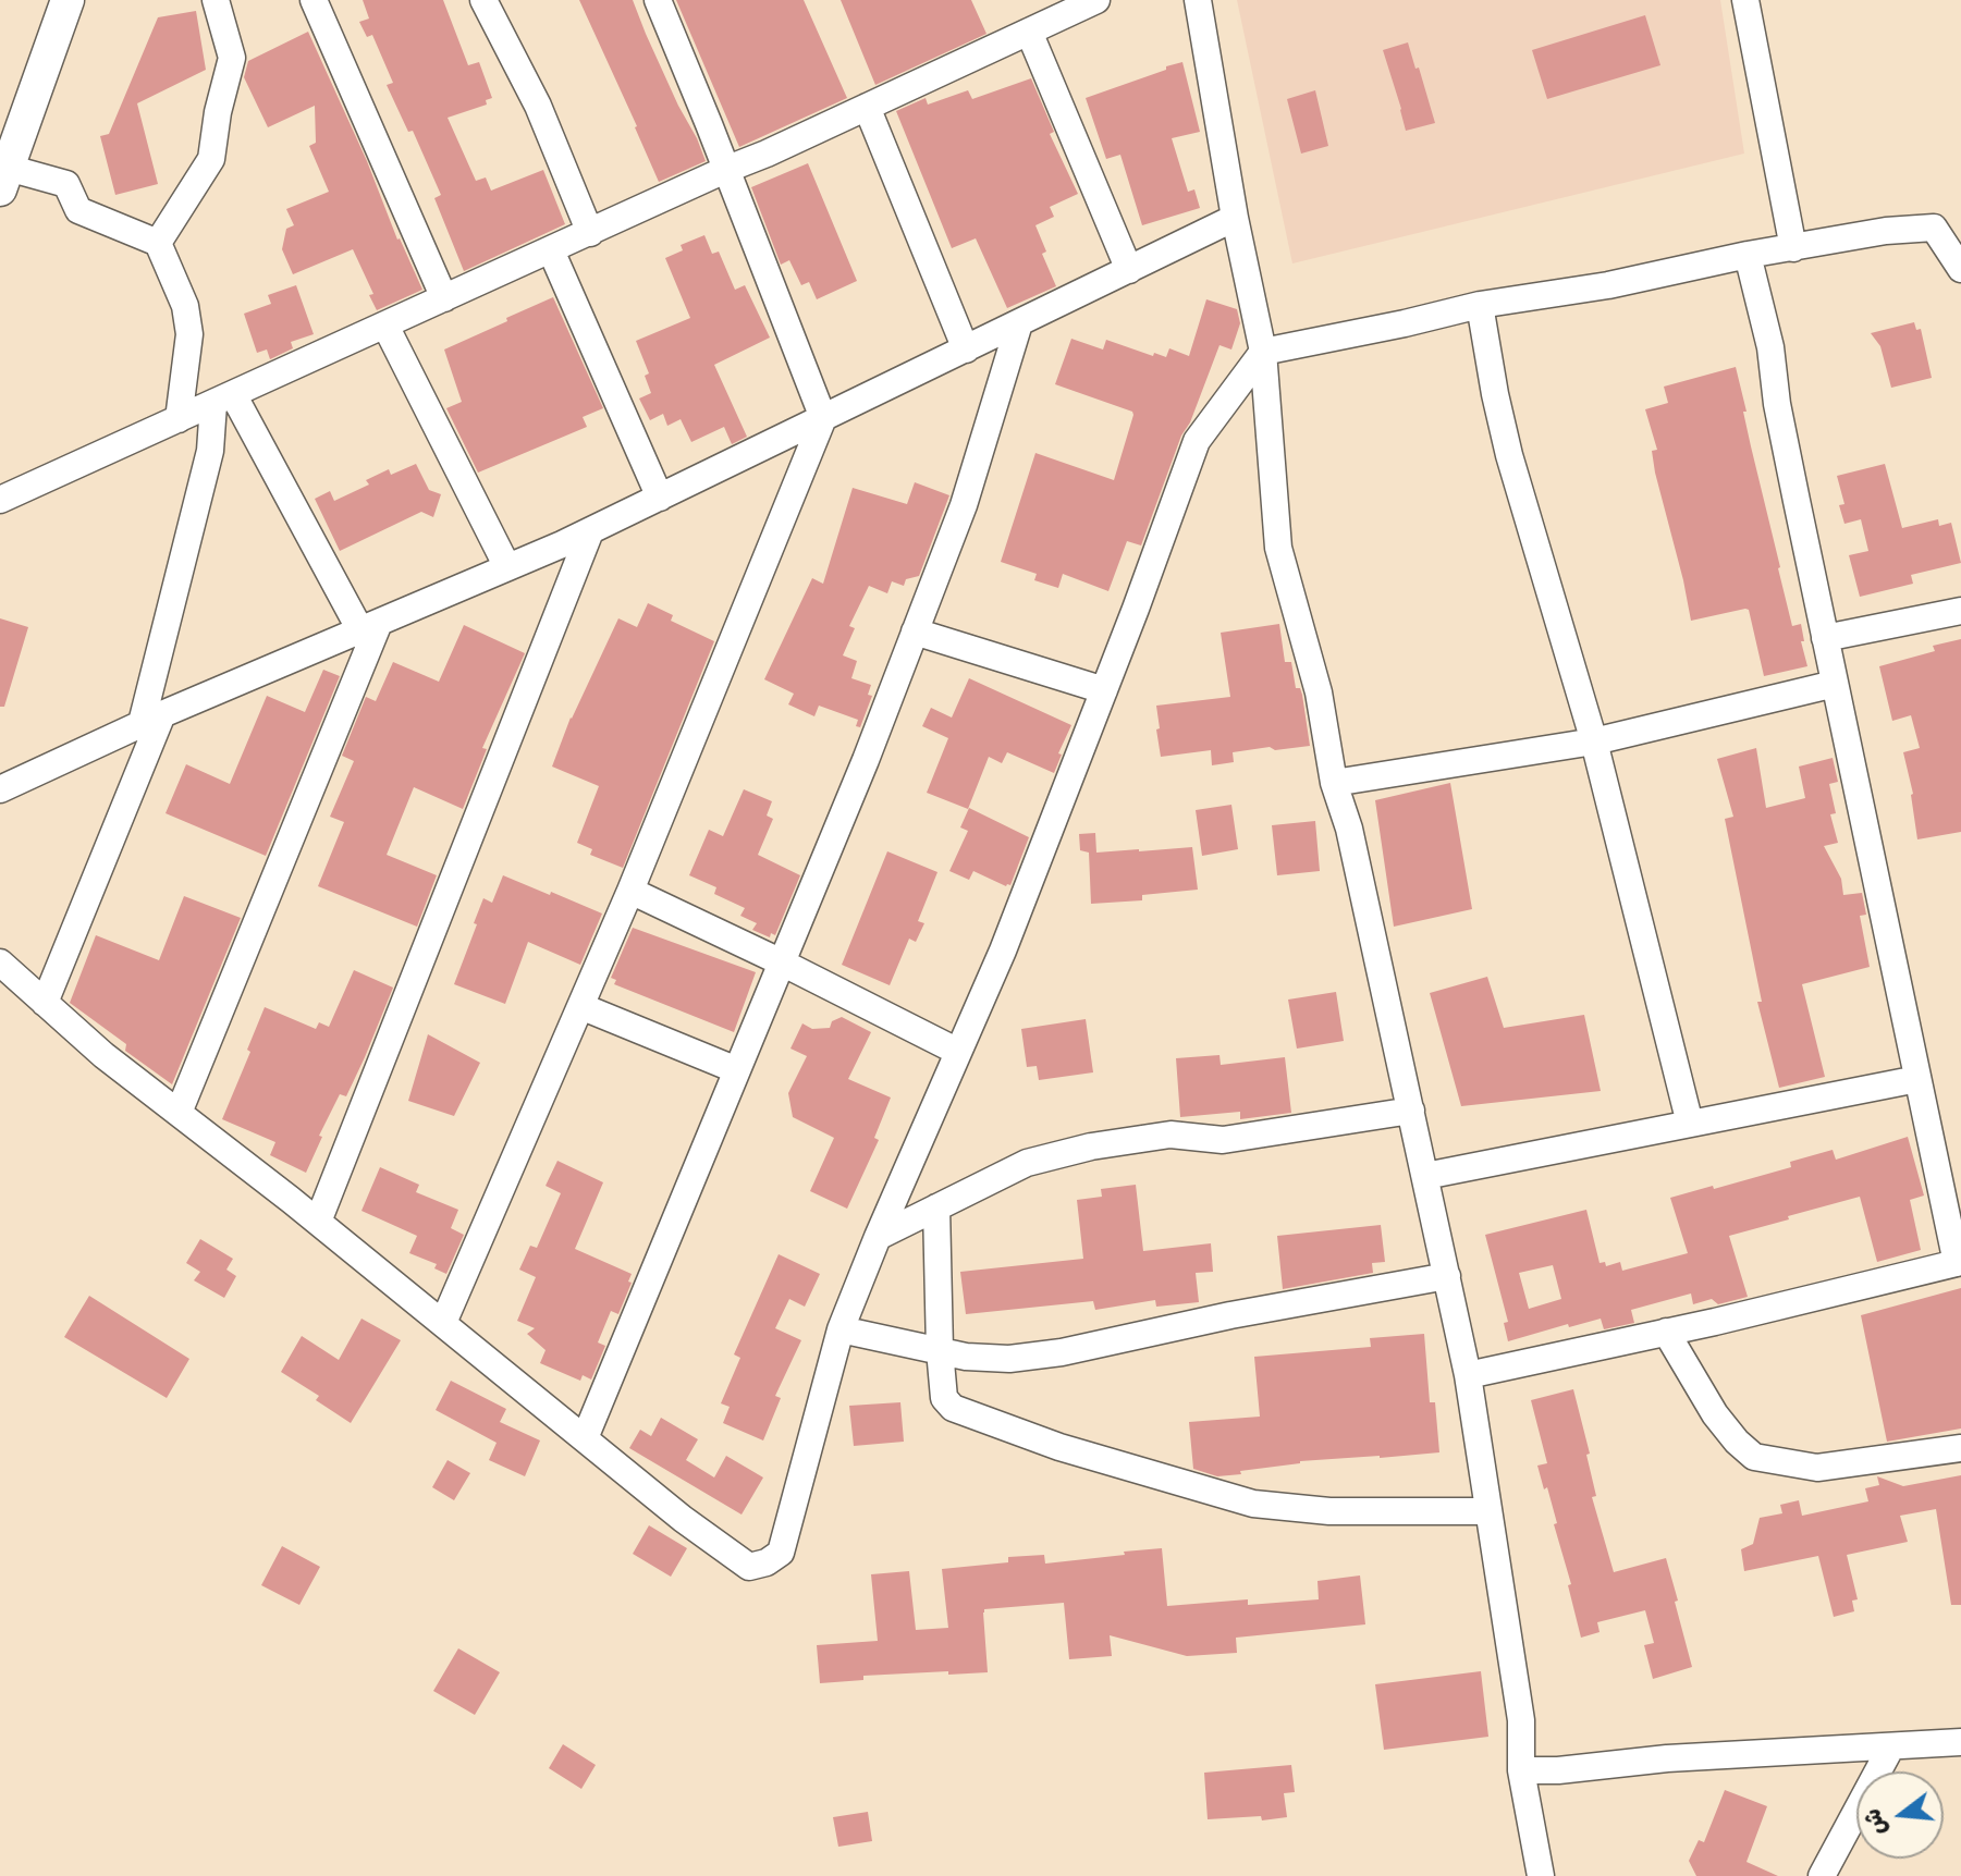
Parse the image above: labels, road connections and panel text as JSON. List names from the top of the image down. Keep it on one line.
{"north":"left"}
